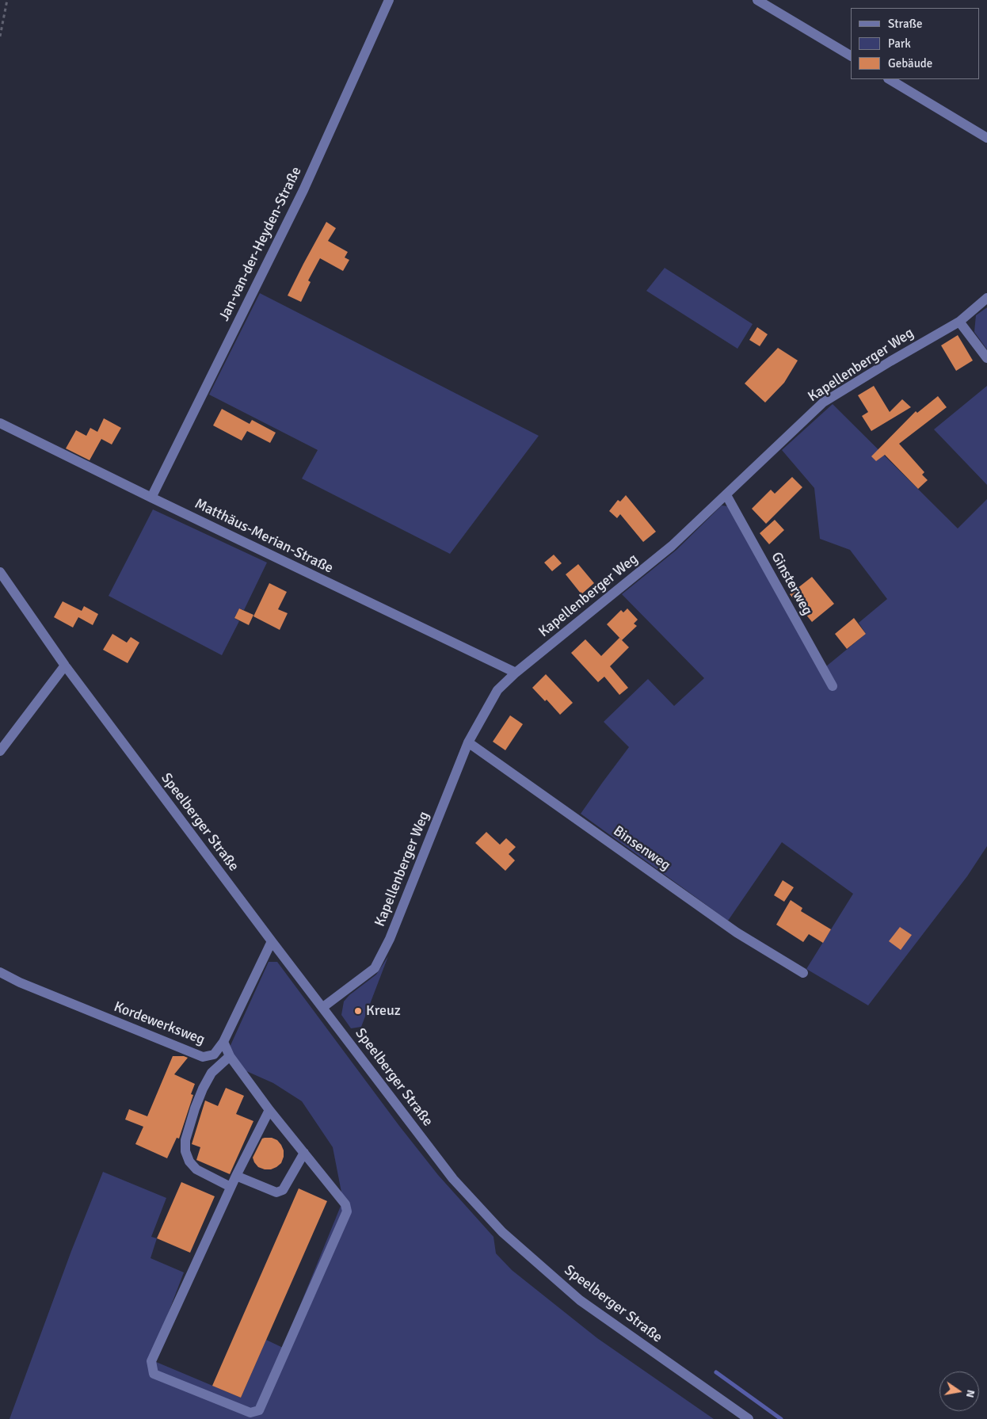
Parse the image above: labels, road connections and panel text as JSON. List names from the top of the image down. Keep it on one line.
{"streets":{"street":["Jan-van-der-Heyden-Straße","Kapellenberger Weg","Matthäus-Merian-Straße","Ginsterweg","Speelberger Straße","Binsenweg","Kordewerksweg"]},"crossings":[["Jan-van-der-Heyden-Straße","Matthäus-Merian-Straße"],["Kapellenberger Weg","Matthäus-Merian-Straße"],["Kapellenberger Weg","Ginsterweg"],["Kapellenberger Weg","Speelberger Straße"],["Kapellenberger Weg","Binsenweg"],["Speelberger Straße","Kordewerksweg"]],"places":["Kreuz"],"legend":["Straße","Park","Gebäude"],"north":"right"}
